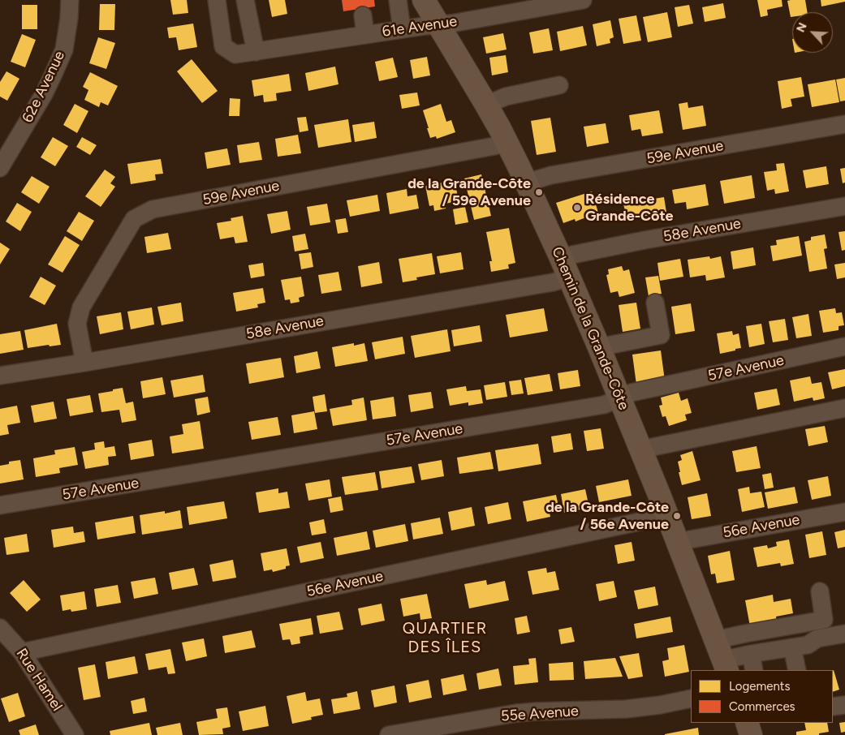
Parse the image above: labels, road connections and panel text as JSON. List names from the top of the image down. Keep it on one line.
{"streets":{"main road":["Chemin de la Grande-Côte"],"street":["61e Avenue","62e Avenue","59e Avenue","58e Avenue","57e Avenue","56e Avenue","Rue Hamel","55e Avenue"]},"crossings":[["61e Avenue","Chemin de la Grande-Côte"],["59e Avenue","58e Avenue"],["59e Avenue","Chemin de la Grande-Côte"],["58e Avenue","Chemin de la Grande-Côte"],["Chemin de la Grande-Côte","57e Avenue"],["Chemin de la Grande-Côte","56e Avenue"],["56e Avenue","Rue Hamel"]],"districts":["QUARTIER DES ÎLES"],"places":["de la Grande-Côte / 59e Avenue","Résidence Grande-Côte","de la Grande-Côte / 56e Avenue"],"legend":["Logements","Commerces"],"north":"top left"}
